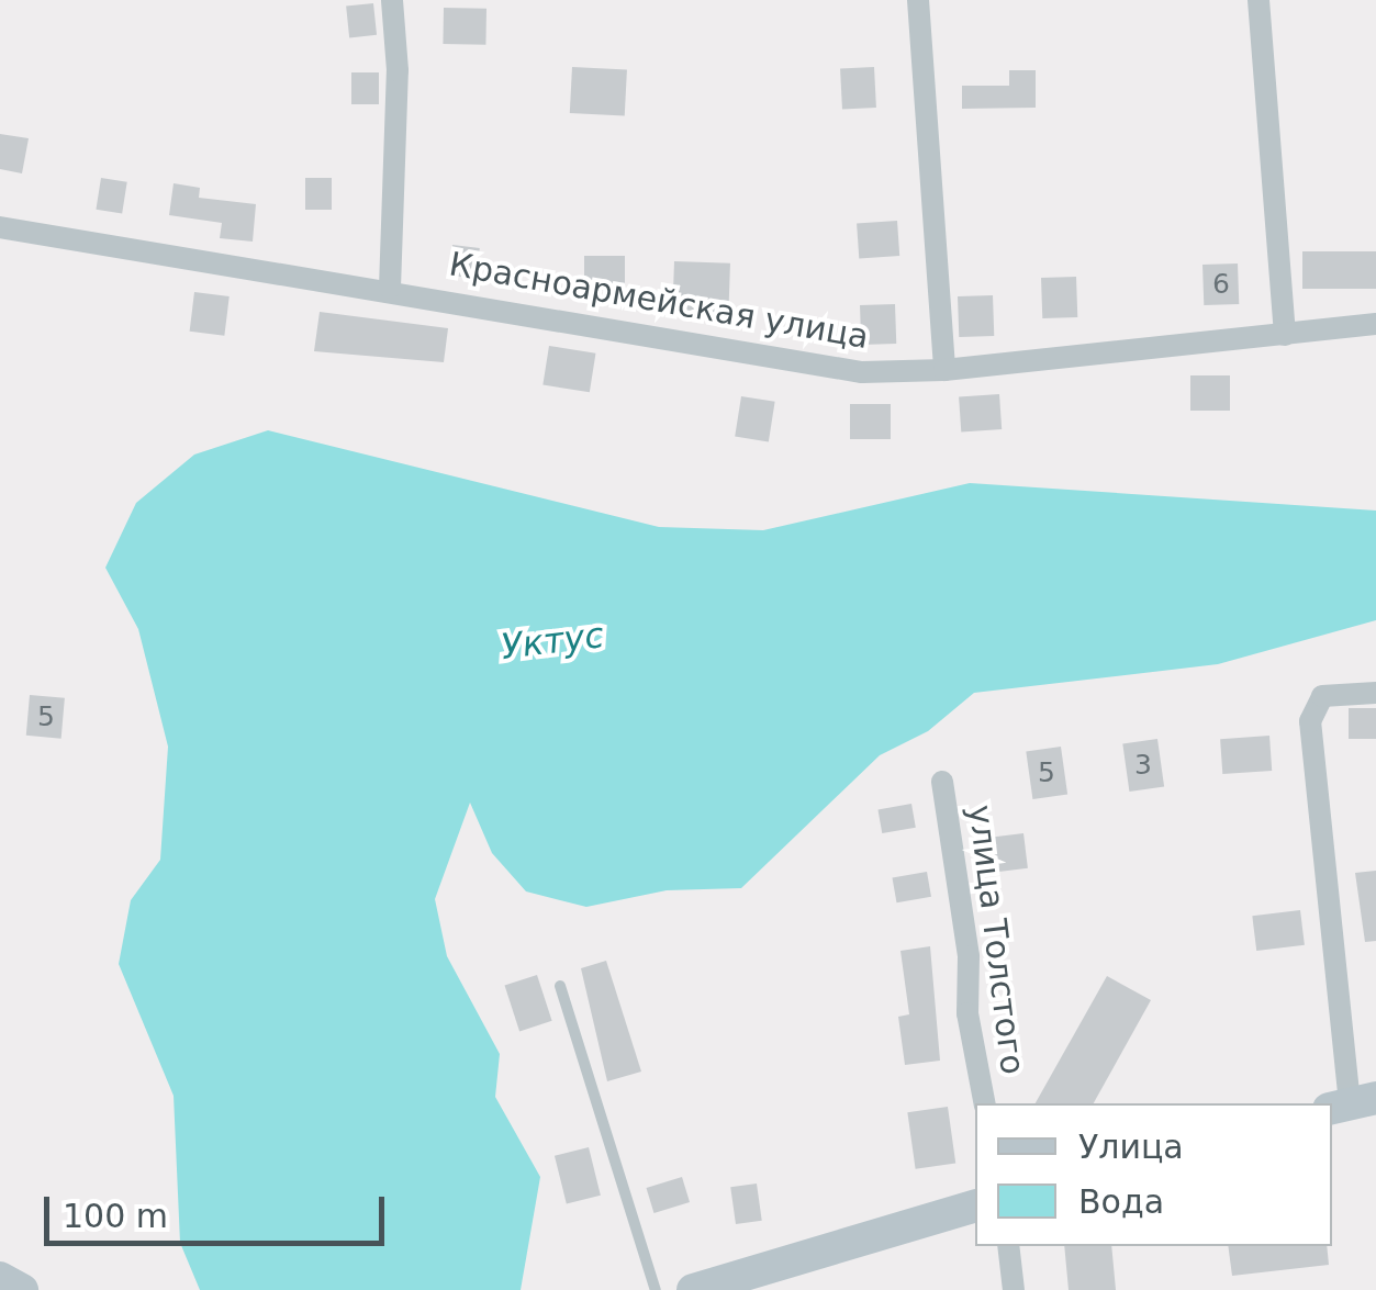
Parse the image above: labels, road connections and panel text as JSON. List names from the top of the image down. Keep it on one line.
{"streets":{"street":["Красноармейская улица","улица Толстого"]},"water":["Уктус"],"house_numbers":["6","5","3","5"],"legend":["Улица","Вода"],"scale_bar":"100 m"}
